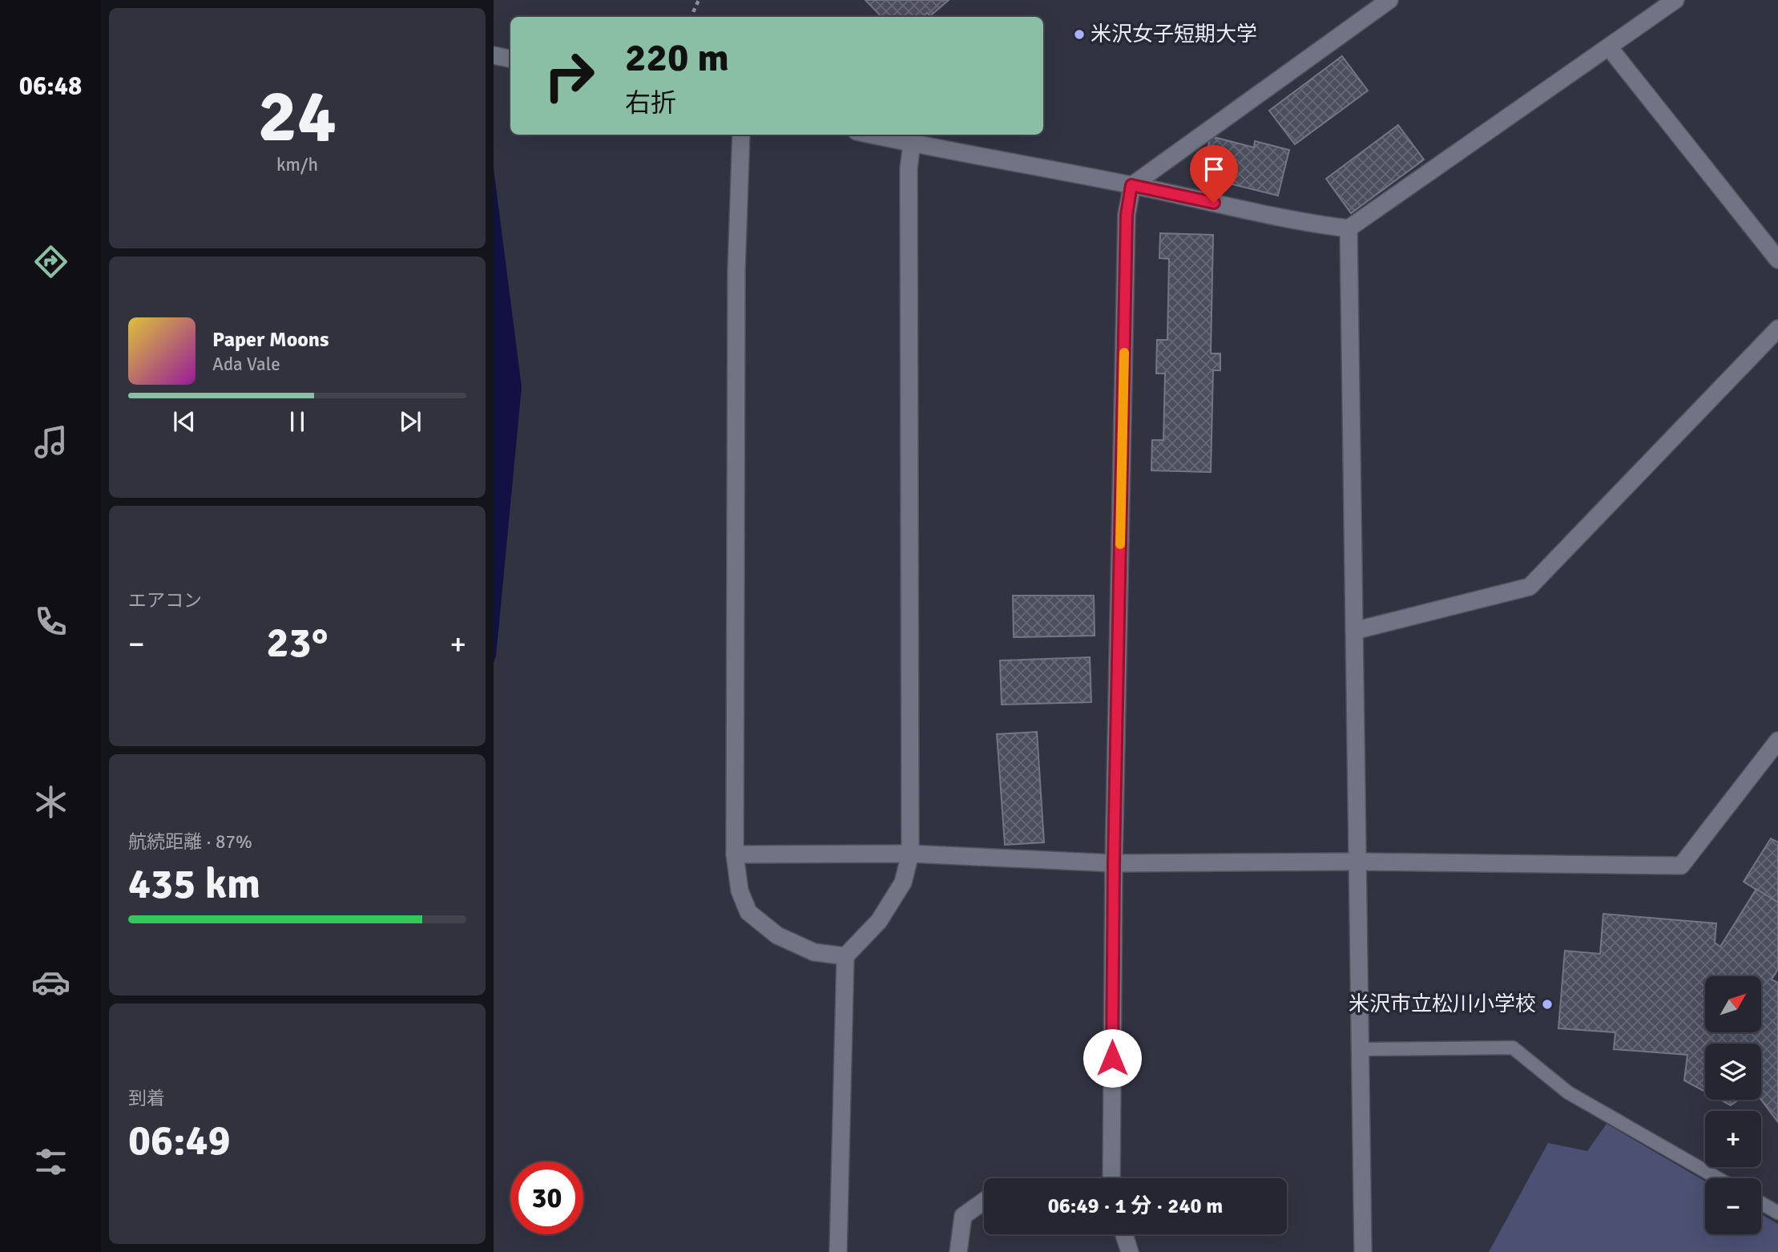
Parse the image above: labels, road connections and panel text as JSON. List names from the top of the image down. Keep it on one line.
{"places":["米沢女子短期大学","米沢市立松川小学校"],"north":"top right","page":{"tabs":"06:48","tile":[["24","km/h"],"エアコン",["航続距離 · 87%","435 km"],["到着","06:49"]],"turn":["220 m","右折"],"song":["Paper Moons","Ada Vale"],"heat":["−","23°","+"],"map_buttons":["+","−"],"limit":"30","trip":"06:49 · 1 分 · 240 m"}}
